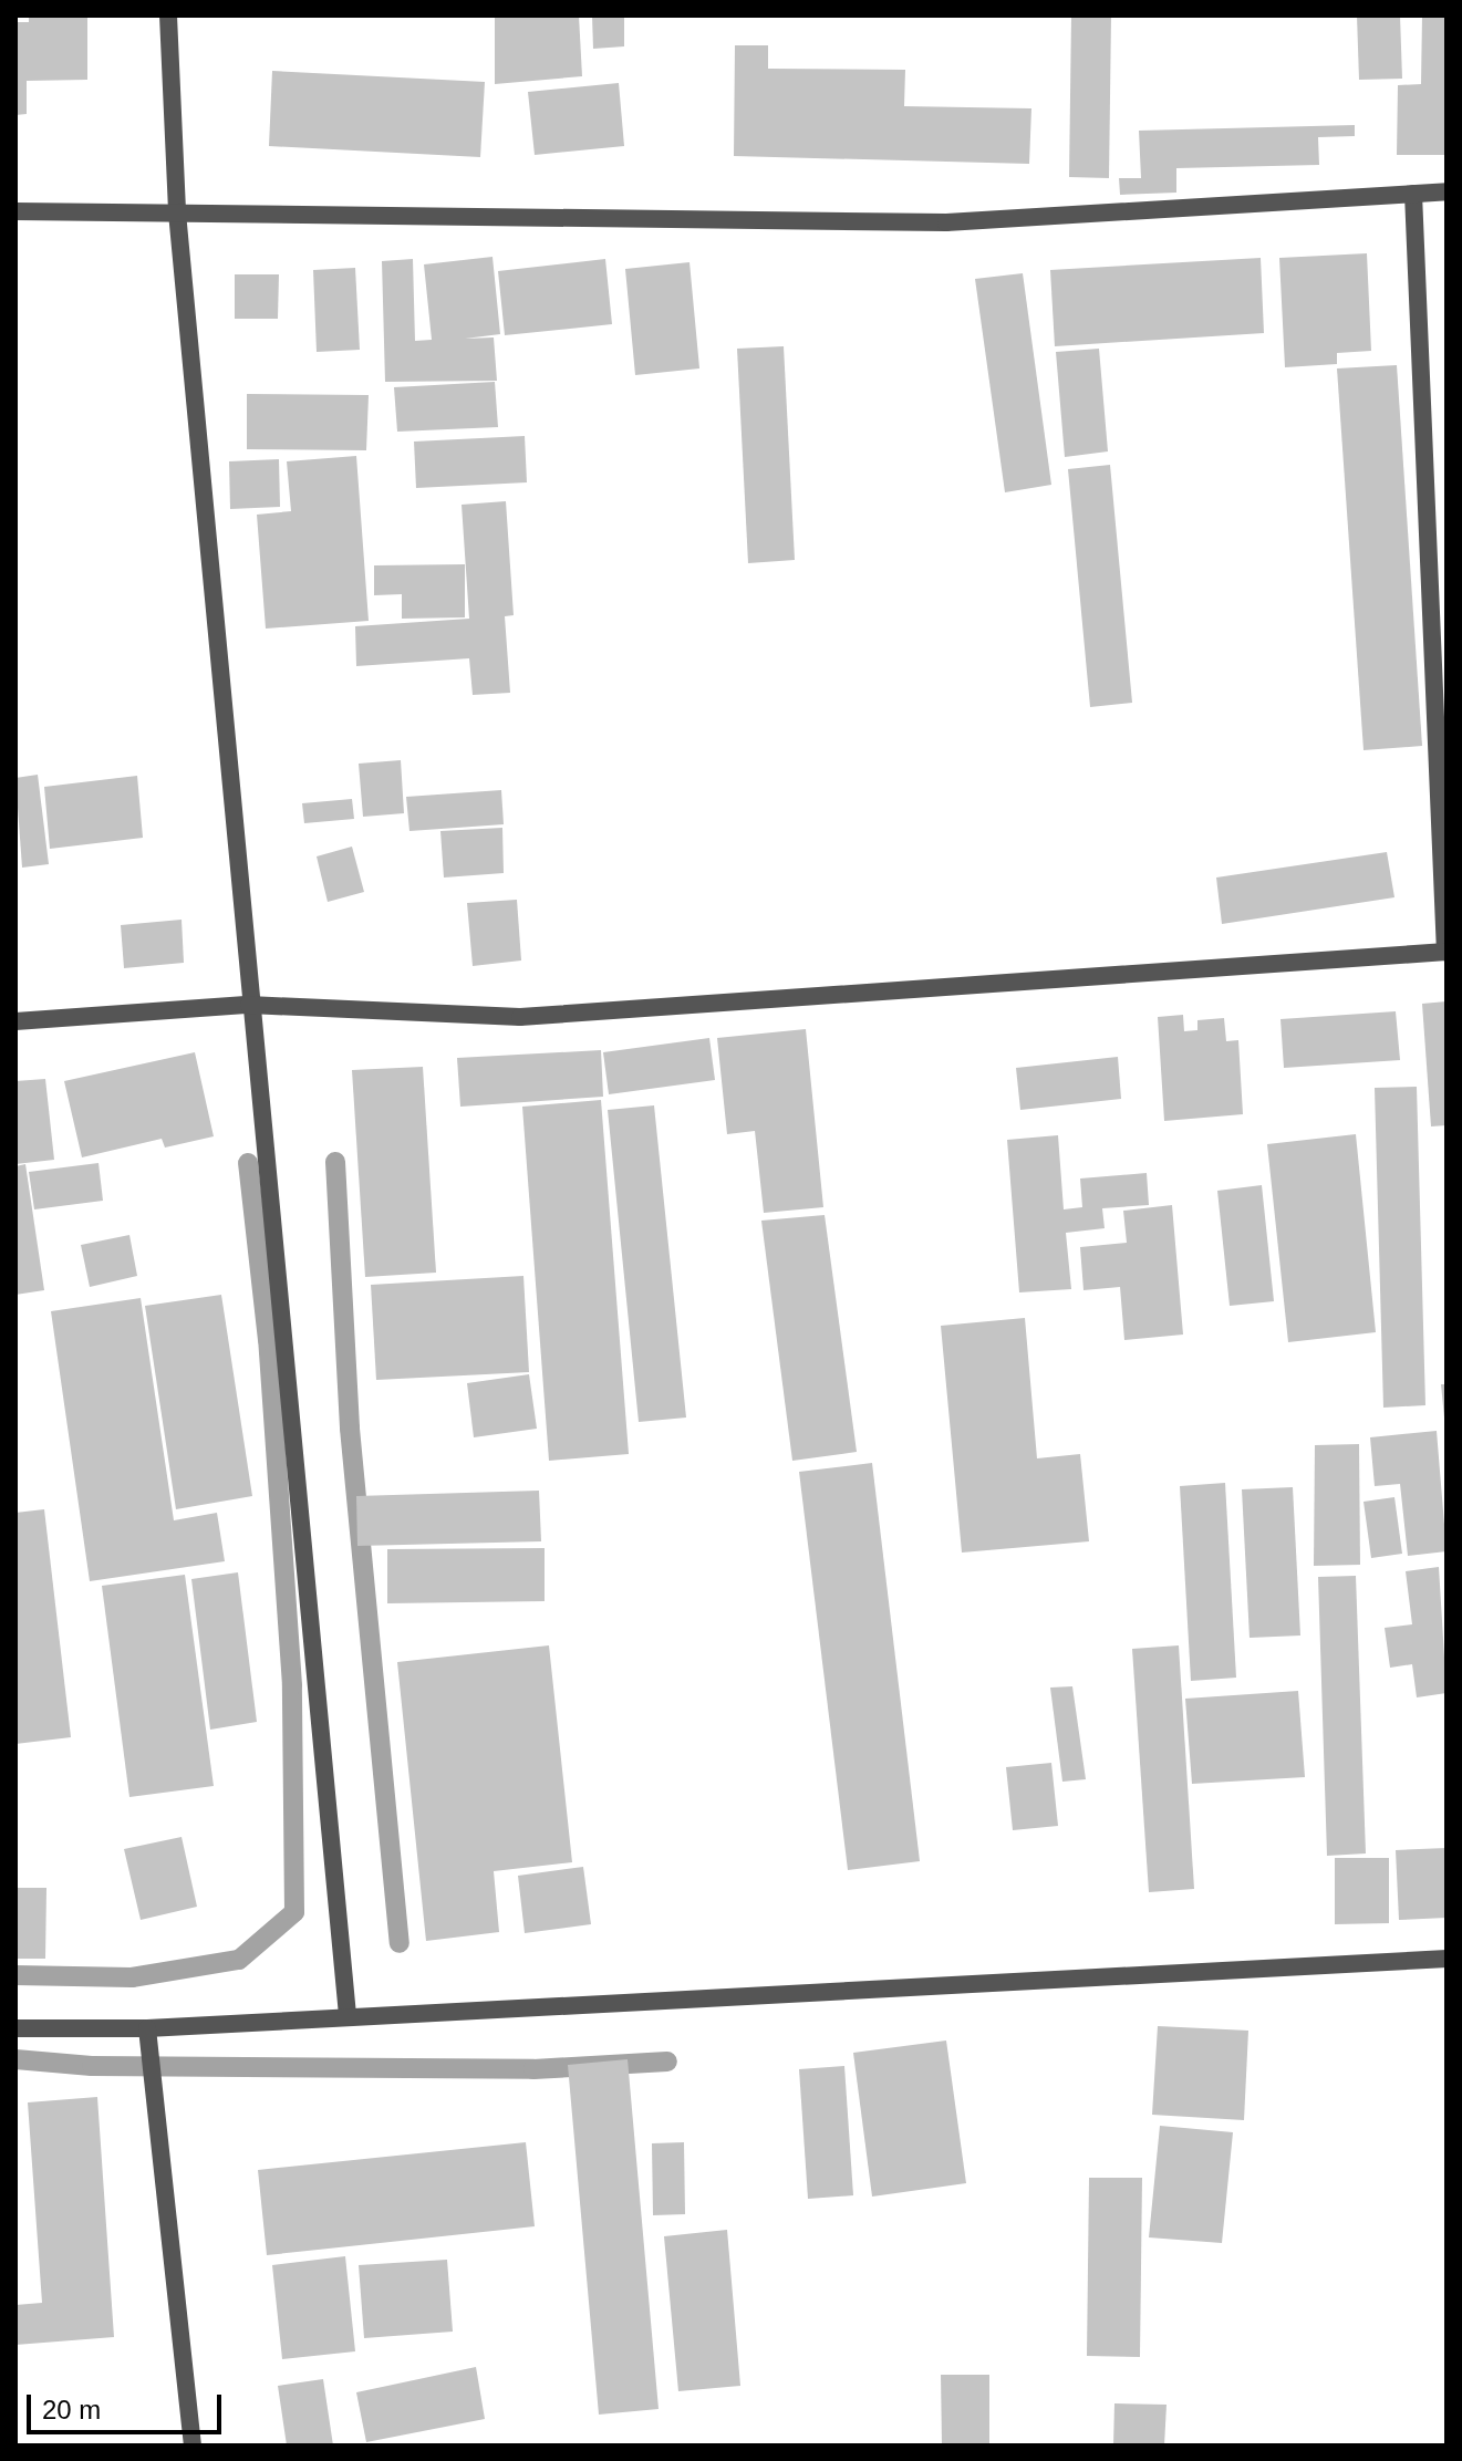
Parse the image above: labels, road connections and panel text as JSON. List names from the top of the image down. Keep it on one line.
{"scale_bar":"20 m"}
